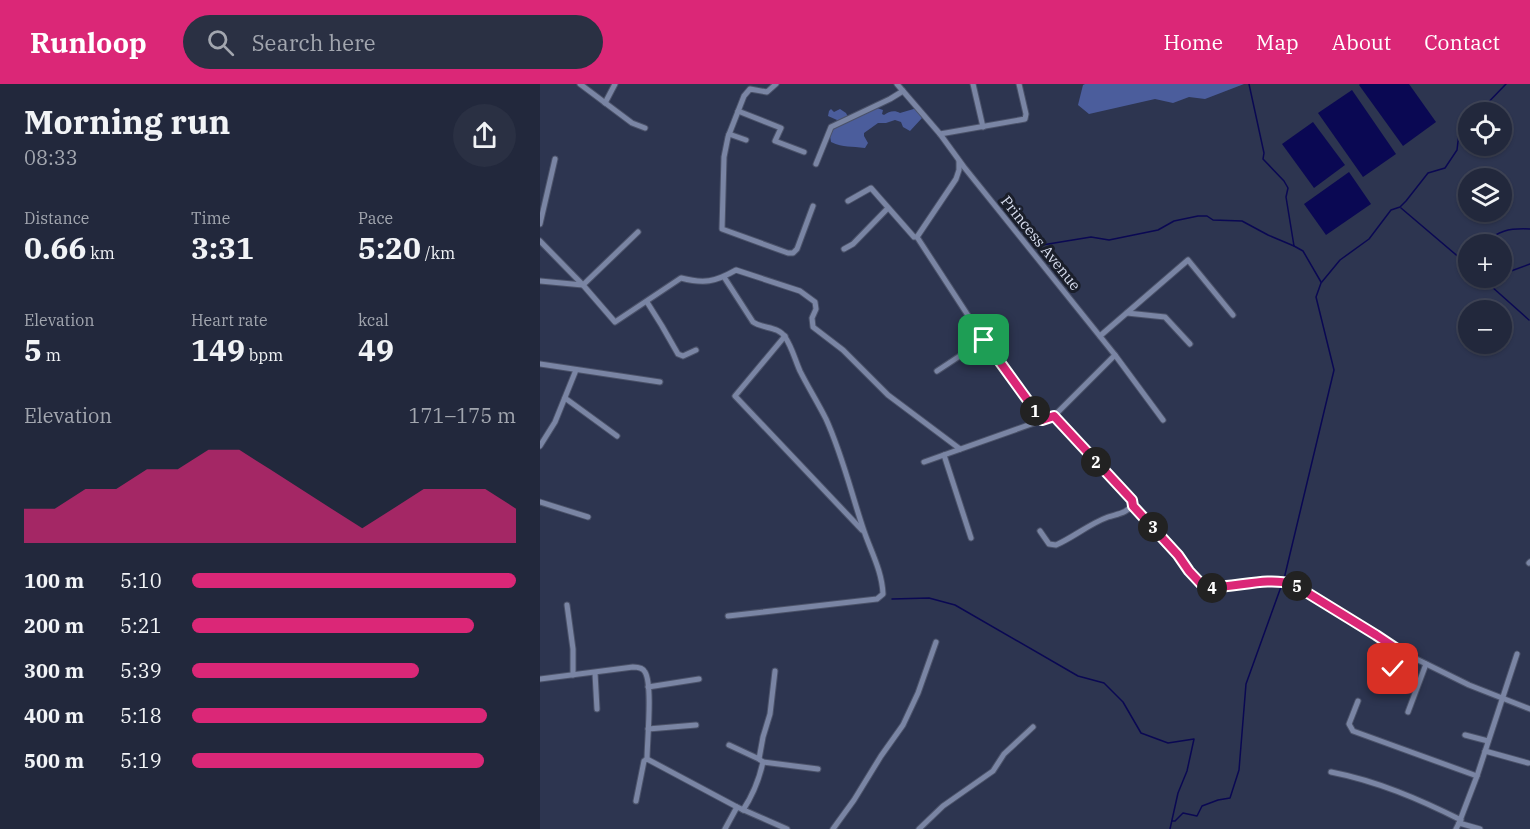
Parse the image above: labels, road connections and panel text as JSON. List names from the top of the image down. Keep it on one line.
{"streets":{"street":["Princess Avenue"]},"page":{"header":"Runloop","search":"Search here","nav":["Home","Map","About","Contact"],"heading":["Morning run","08:33"],"map_buttons":["+","−"],"stats":[["Distance","0.66 km"],["Time","3:31"],["Pace","5:20 /km"],["Elevation","5 m"],["Heart rate","149 bpm"],["kcal","49"]],"chart":["Elevation","171–175 m"],"pins":["1","2","3","5","4"],"list":[{"name":"100 m","note":"5:10"},{"name":"200 m","note":"5:21"},{"name":"300 m","note":"5:39"},{"name":"400 m","note":"5:18"},{"name":"500 m","note":"5:19"}]}}
